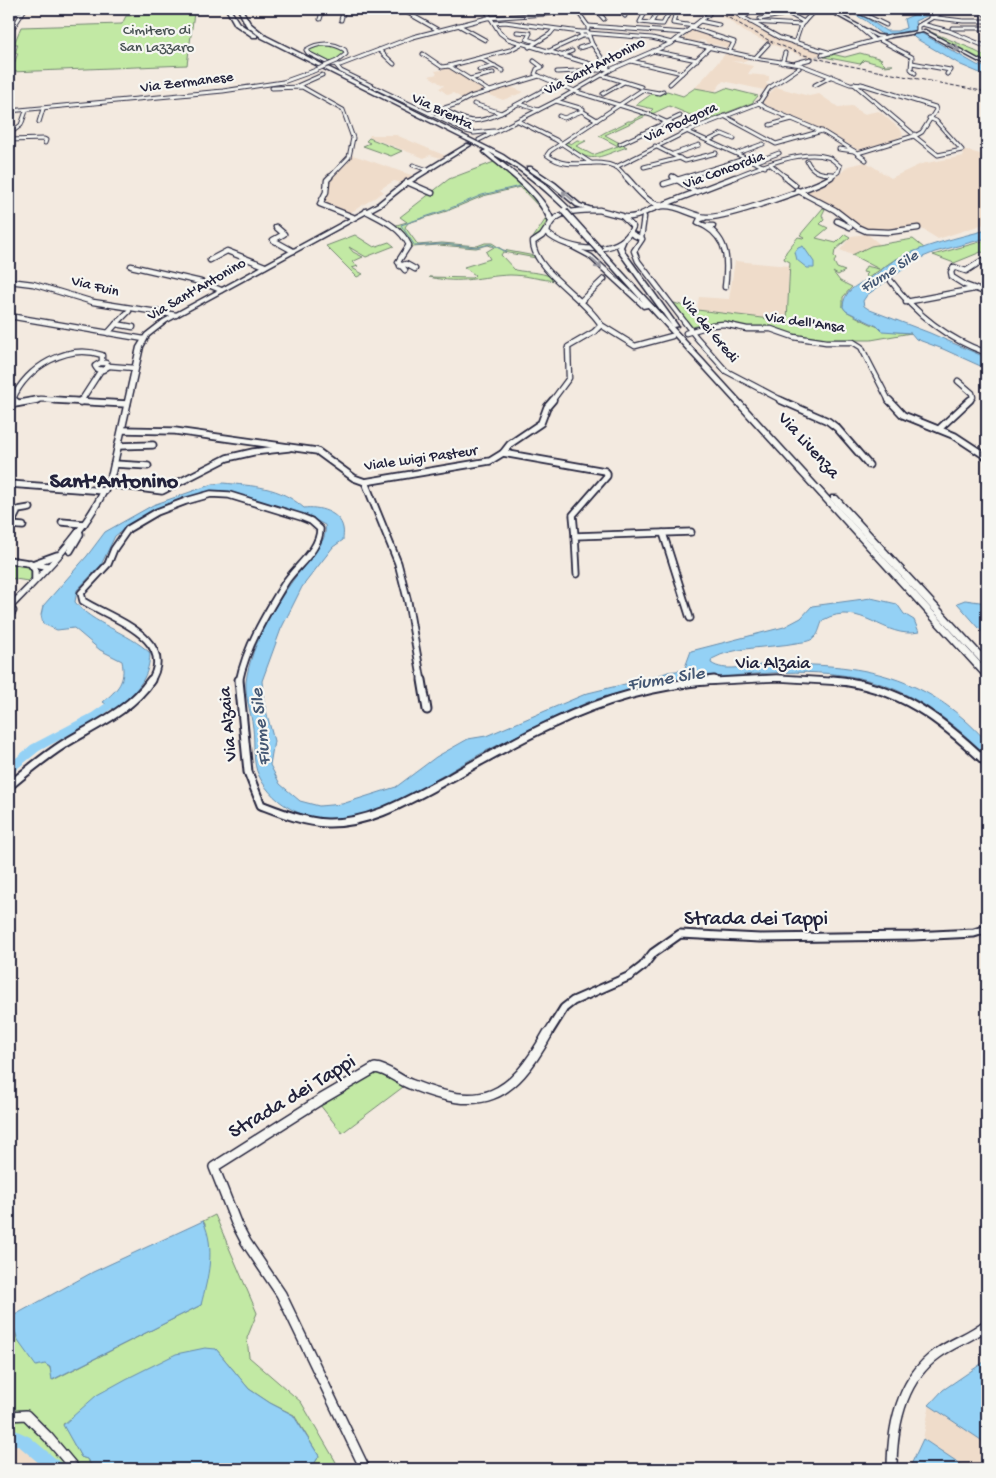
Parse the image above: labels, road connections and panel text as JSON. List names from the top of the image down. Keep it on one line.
{"streets":{"highway":["Via Brenta","Via Livenza"],"main road":["Via Sant'Antonino"],"street":["Via Zermanese","Via Podgora","Via Concordia","Via Fuin","Via dell'Ansa","Via dei Gredi","Viale Luigi Pasteur","Via Alzaia","Strada dei Tappi"]},"crossings":[["Via Sant'Antonino","Via Fuin"],["Via Sant'Antonino","Viale Luigi Pasteur"],["Via Brenta","Via Livenza"],["Via dell'Ansa","Via dei Gredi"]],"districts":["Sant'Antonino"],"water":["Fiume Sile"],"parks":["Cimitero di San Lazzaro"]}
